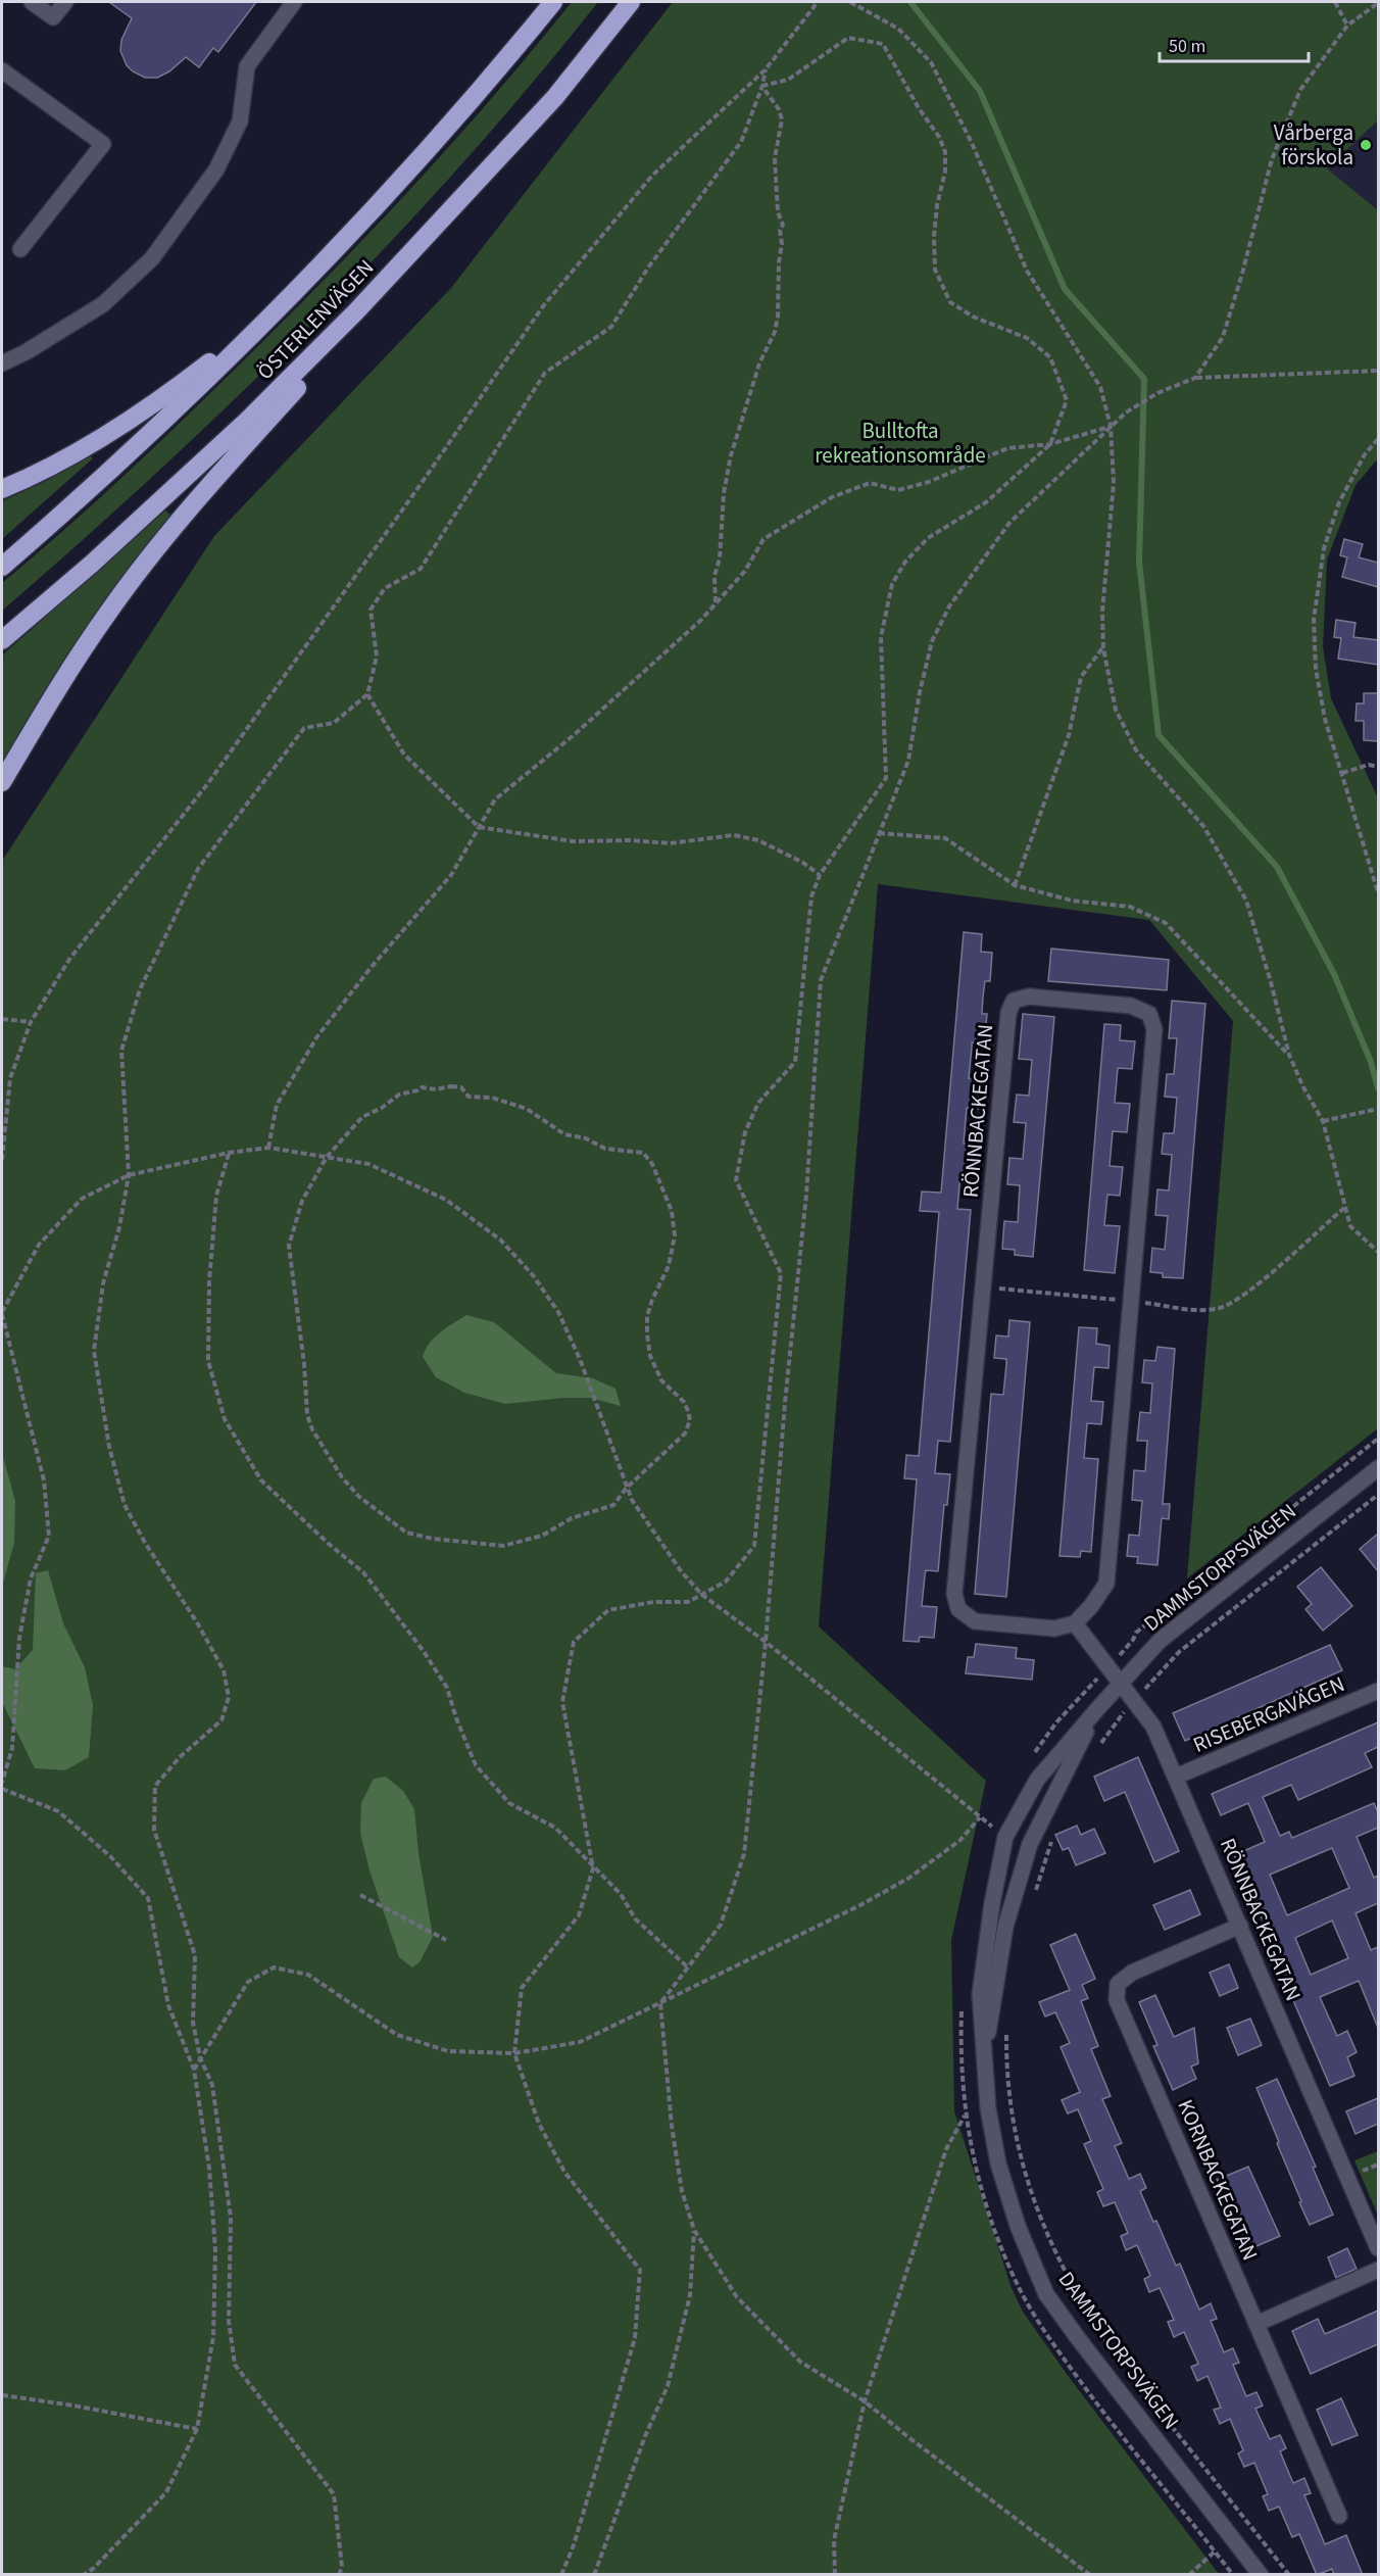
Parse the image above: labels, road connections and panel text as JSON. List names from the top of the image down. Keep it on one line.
{"streets":{"highway":["ÖSTERLENVÄGEN"],"street":["RÖNNBACKEGATAN","DAMMSTORPSVÄGEN","RISEBERGAVÄGEN","KORNBACKEGATAN"]},"crossings":[["RÖNNBACKEGATAN","DAMMSTORPSVÄGEN"],["RÖNNBACKEGATAN","RISEBERGAVÄGEN"],["RÖNNBACKEGATAN","KORNBACKEGATAN"]],"parks":["Bulltofta rekreationsområde"],"places":["Vårberga förskola"],"scale_bar":"50 m"}
